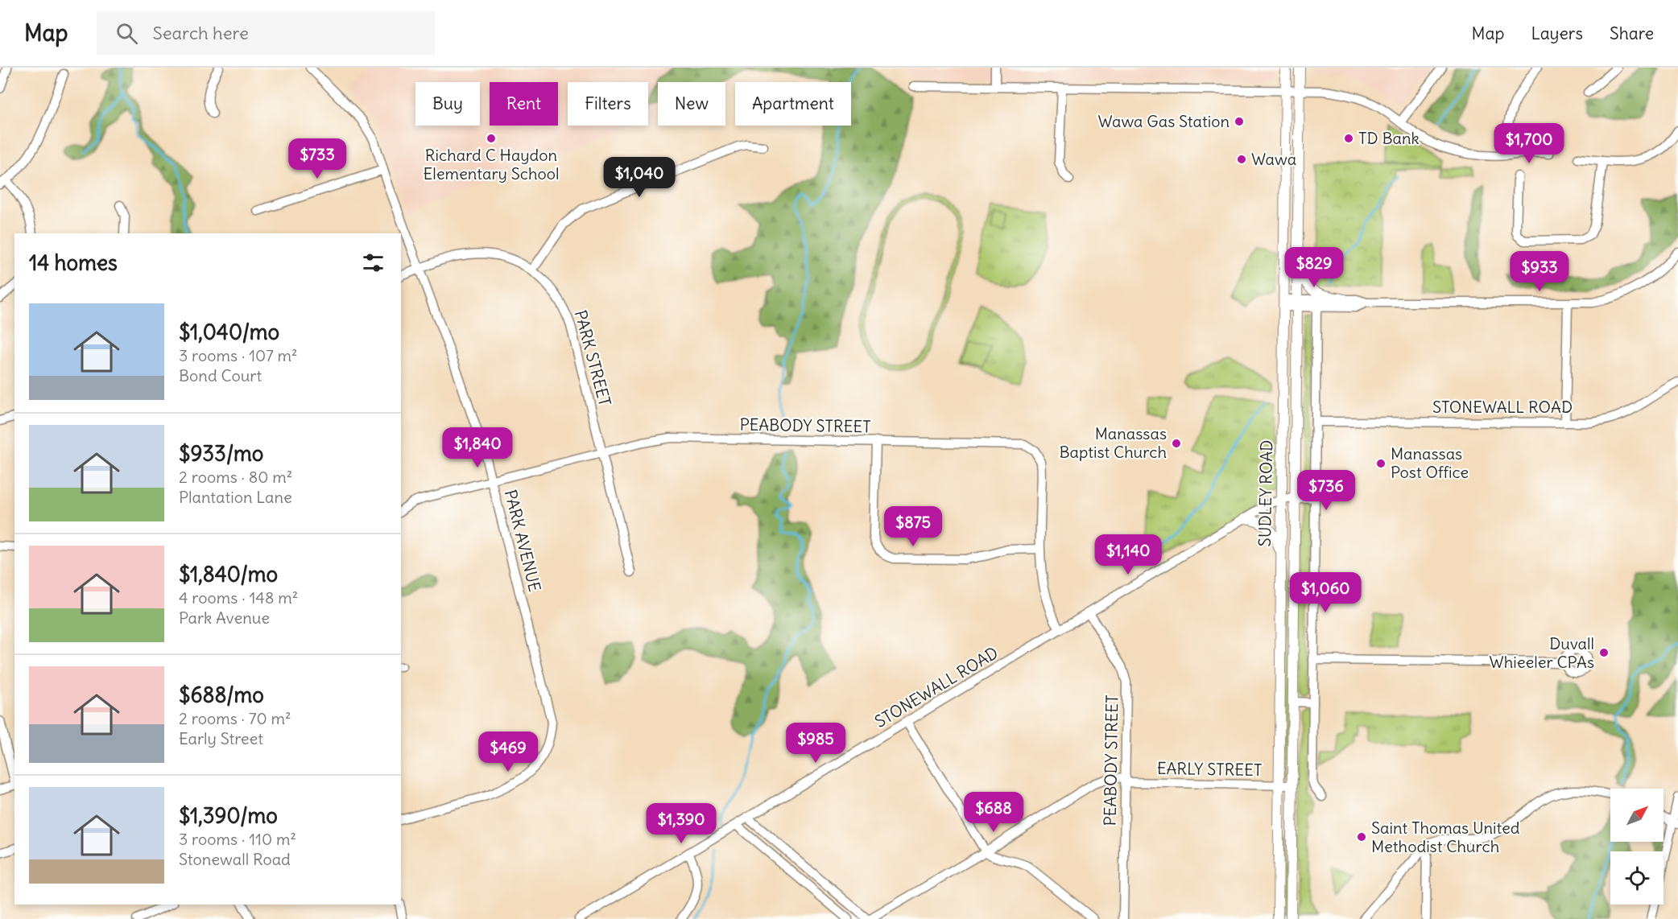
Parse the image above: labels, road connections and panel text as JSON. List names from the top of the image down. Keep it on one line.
{"streets":{"main road":["SUDLEY ROAD"],"street":["PARK STREET","STONEWALL ROAD","PEABODY STREET","PARK AVENUE","EARLY STREET"]},"crossings":[["PARK STREET","PEABODY STREET"],["PARK STREET","PARK AVENUE"],["STONEWALL ROAD","PEABODY STREET"],["STONEWALL ROAD","SUDLEY ROAD"],["PEABODY STREET","PARK AVENUE"],["PEABODY STREET","EARLY STREET"],["SUDLEY ROAD","EARLY STREET"]],"places":["Wawa Gas Station","Richard C Haydon Elementary School","TD Bank","Wawa","Manassas Baptist Church","Manassas Post Office","Duvall Whieeler CPAs","Saint Thomas United Methodist Church"],"north":"top right","page":{"header":"Map","search":"Search here","nav":["Map","Layers","Share"],"chip":["Buy","Rent","Filters","New","Apartment"],"price":["$1,700","$733","$1,040","$829","$933","$1,840","$736","$875","$1,140","$1,060","$985","$469","$688","$1,390"],"heading":"14 homes","list":[{"name":"$1,040/mo","note":"3 rooms · 107 m² · Bond Court"},{"name":"$933/mo","note":"2 rooms · 80 m² · Plantation Lane"},{"name":"$1,840/mo","note":"4 rooms · 148 m² · Park Avenue"},{"name":"$688/mo","note":"2 rooms · 70 m² · Early Street"},{"name":"$1,390/mo","note":"3 rooms · 110 m² · Stonewall Road"}]}}
